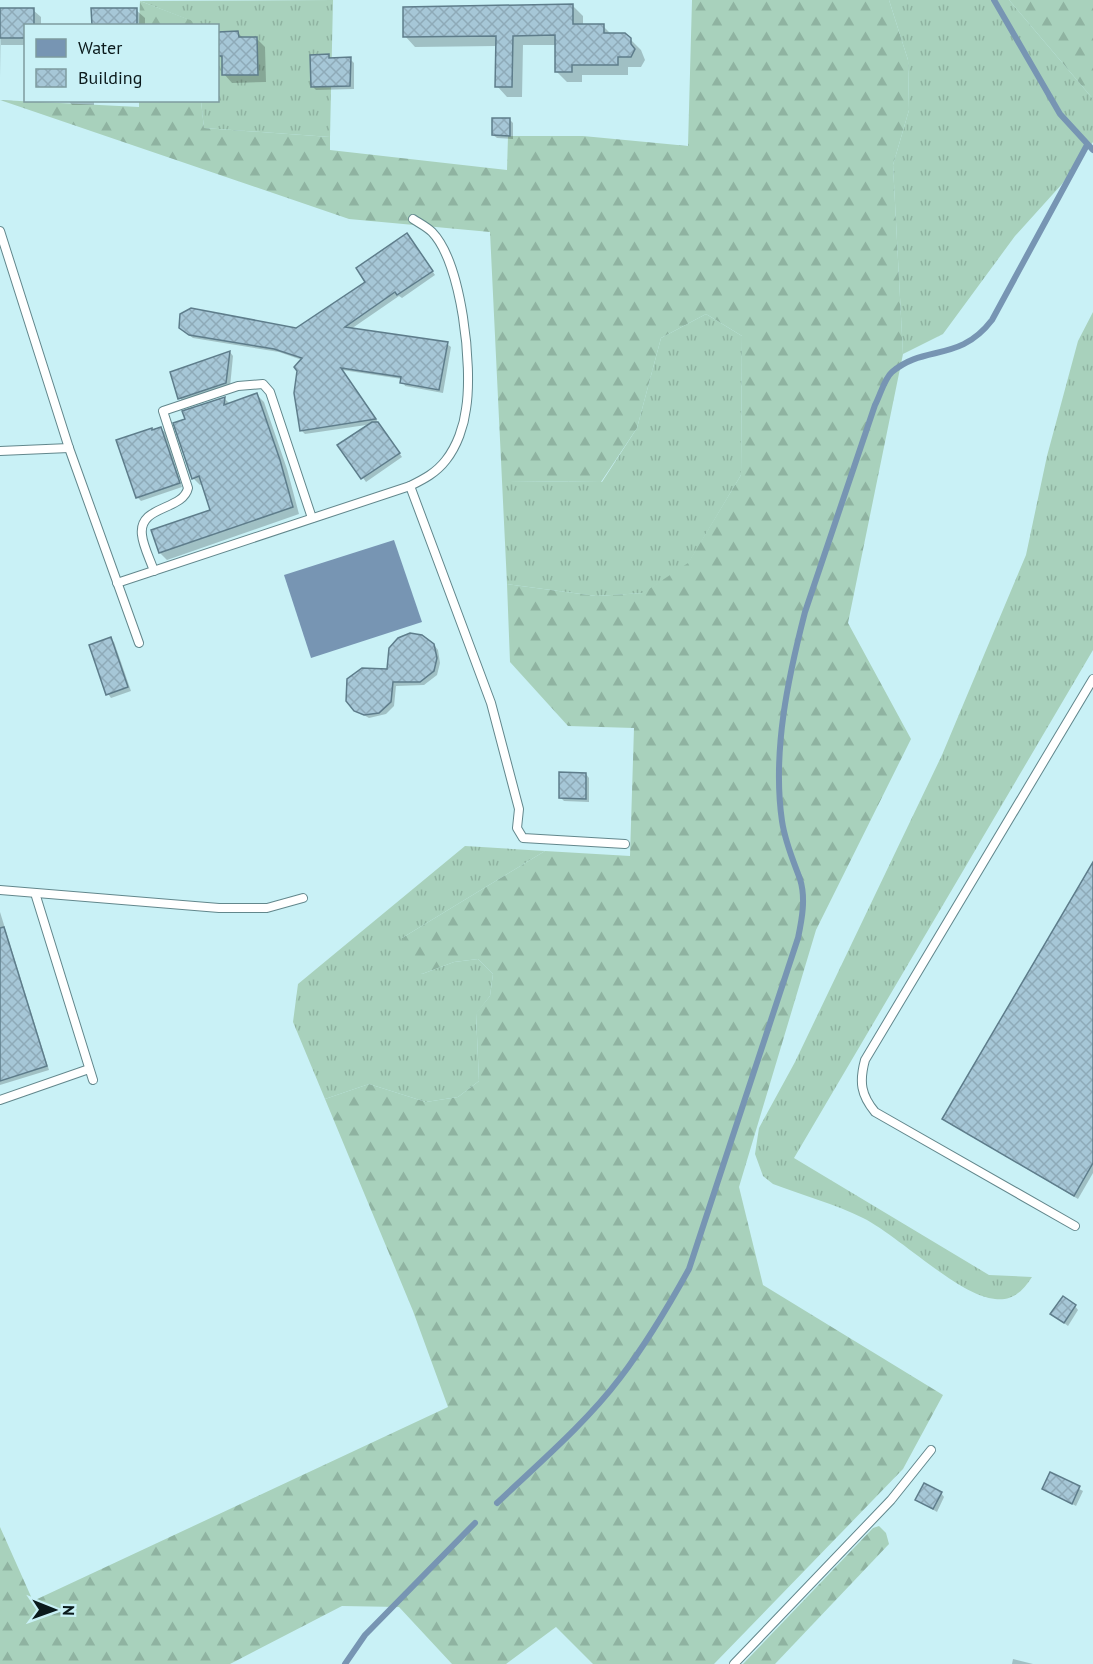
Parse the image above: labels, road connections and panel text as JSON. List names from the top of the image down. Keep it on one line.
{"legend":["Water","Building"],"north":"right"}
